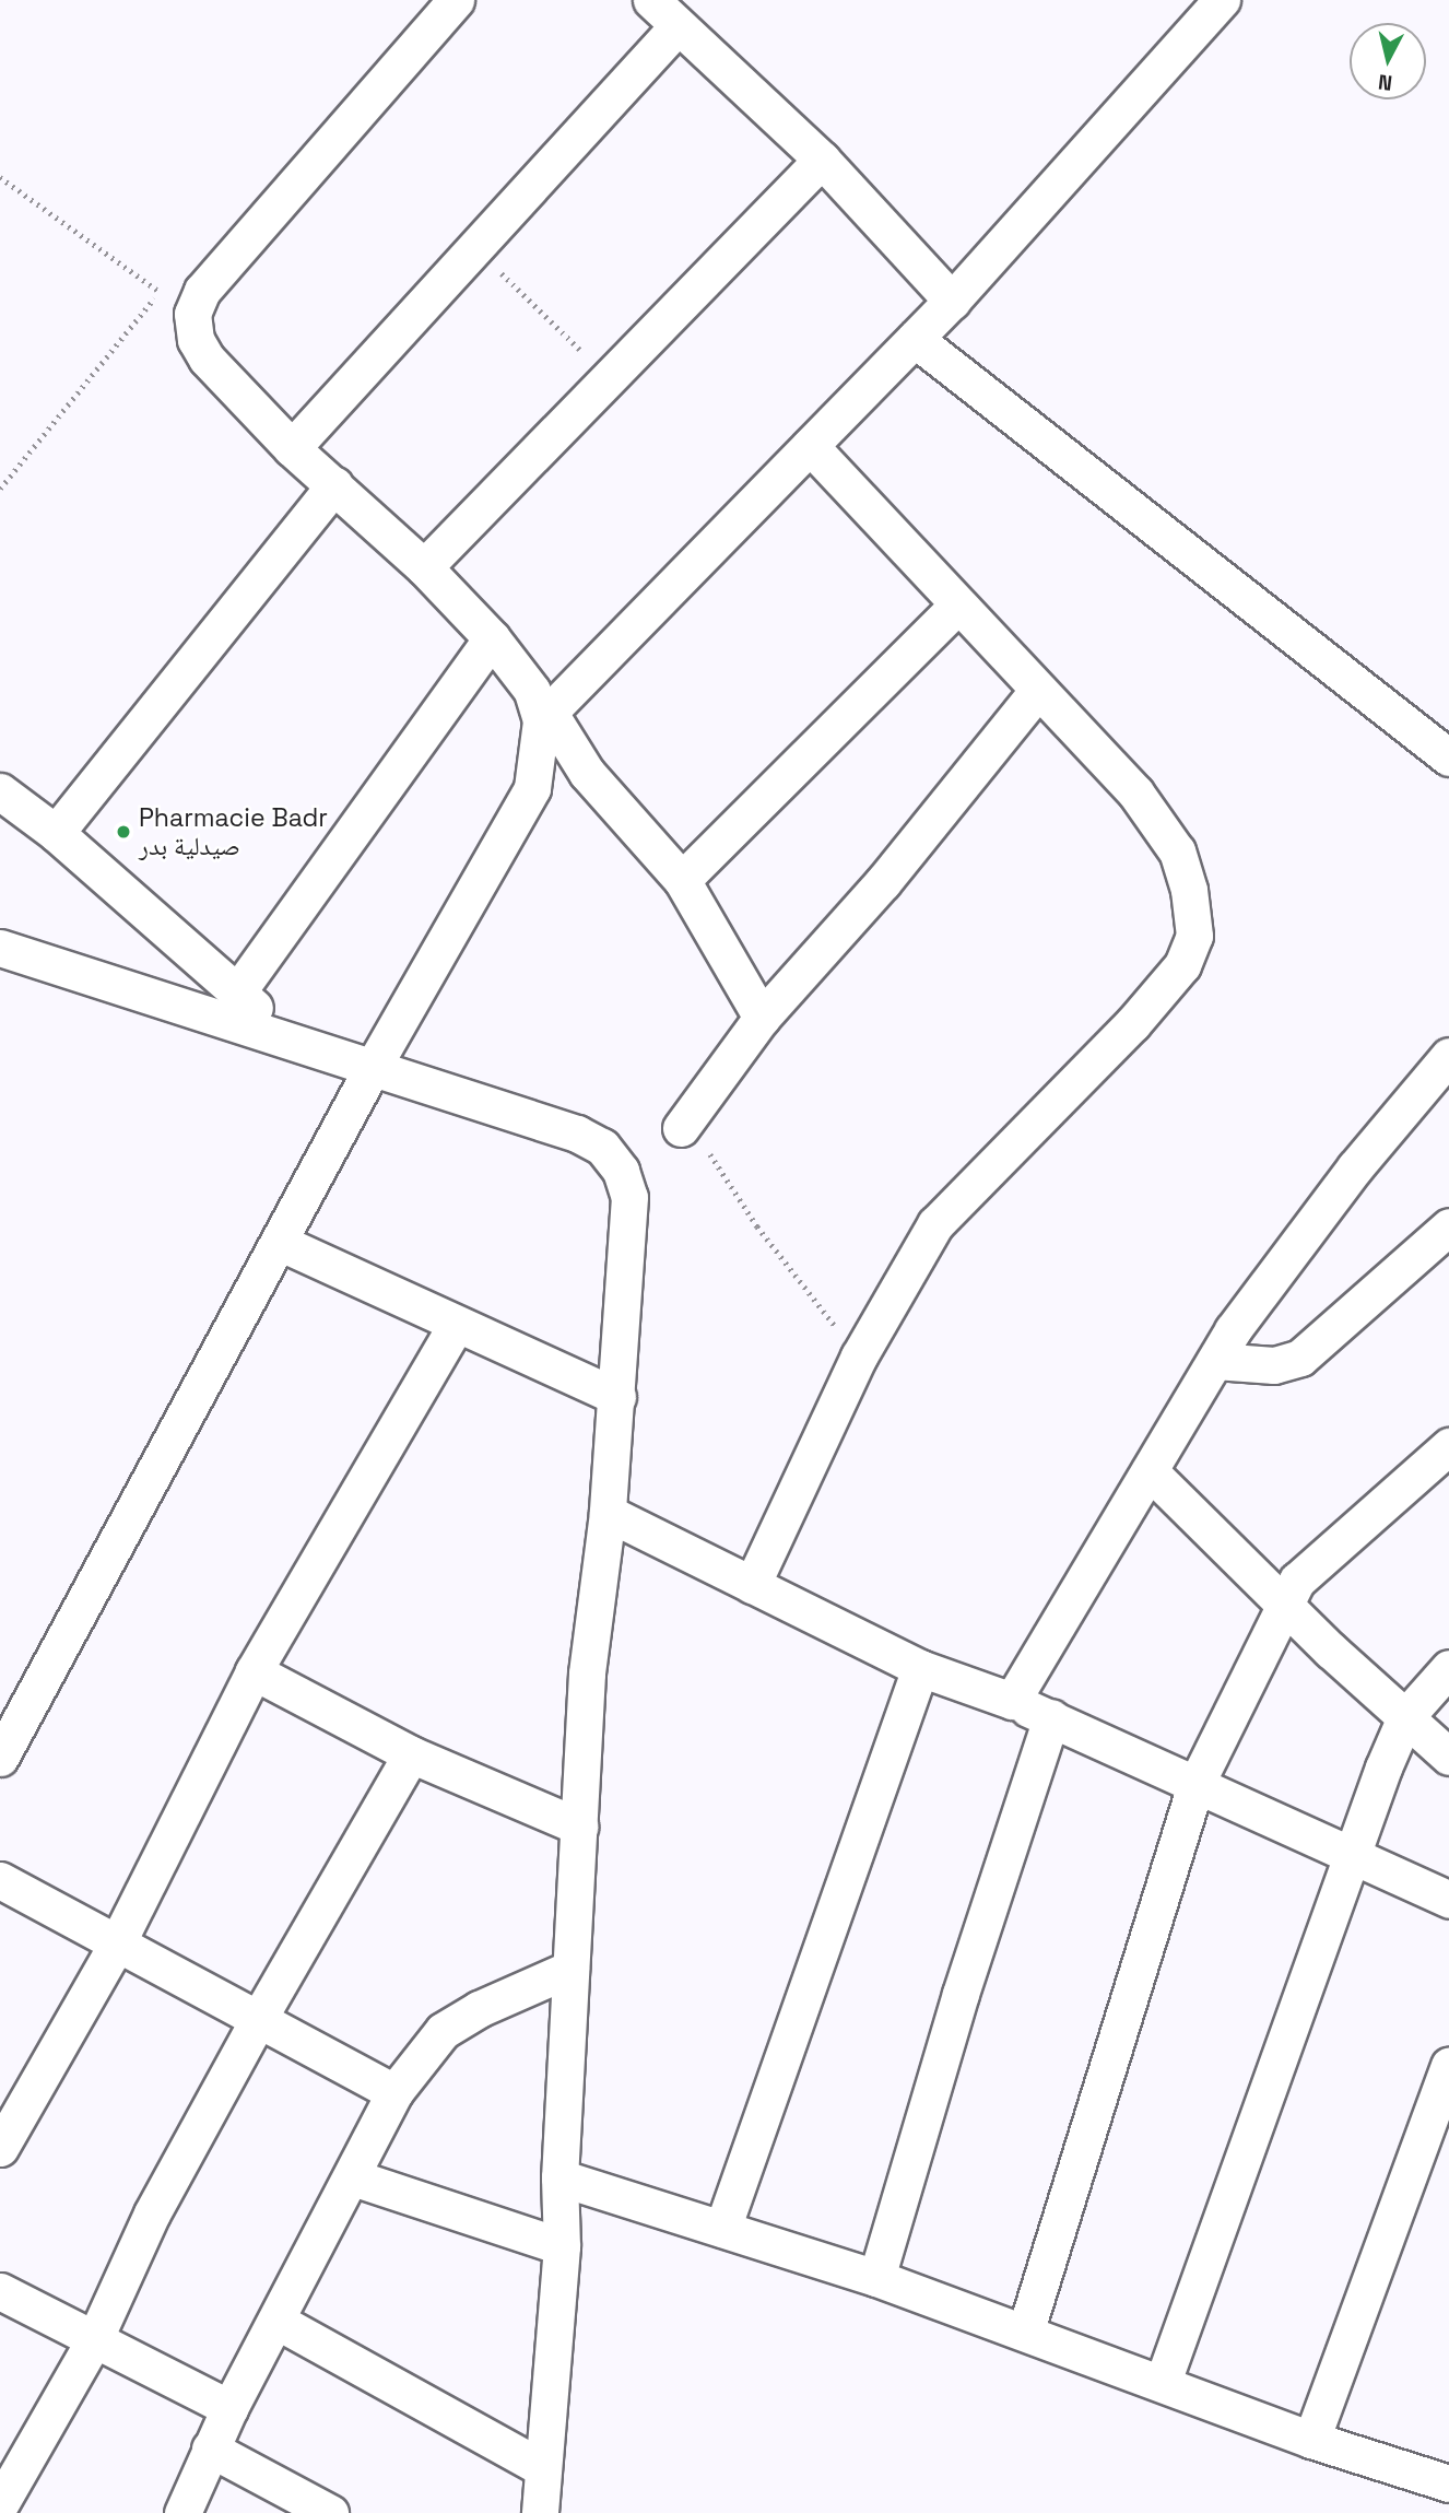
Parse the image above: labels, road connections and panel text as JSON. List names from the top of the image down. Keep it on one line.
{"places":["Pharmacie Badr صيدلية بدر"],"north":"bottom"}
